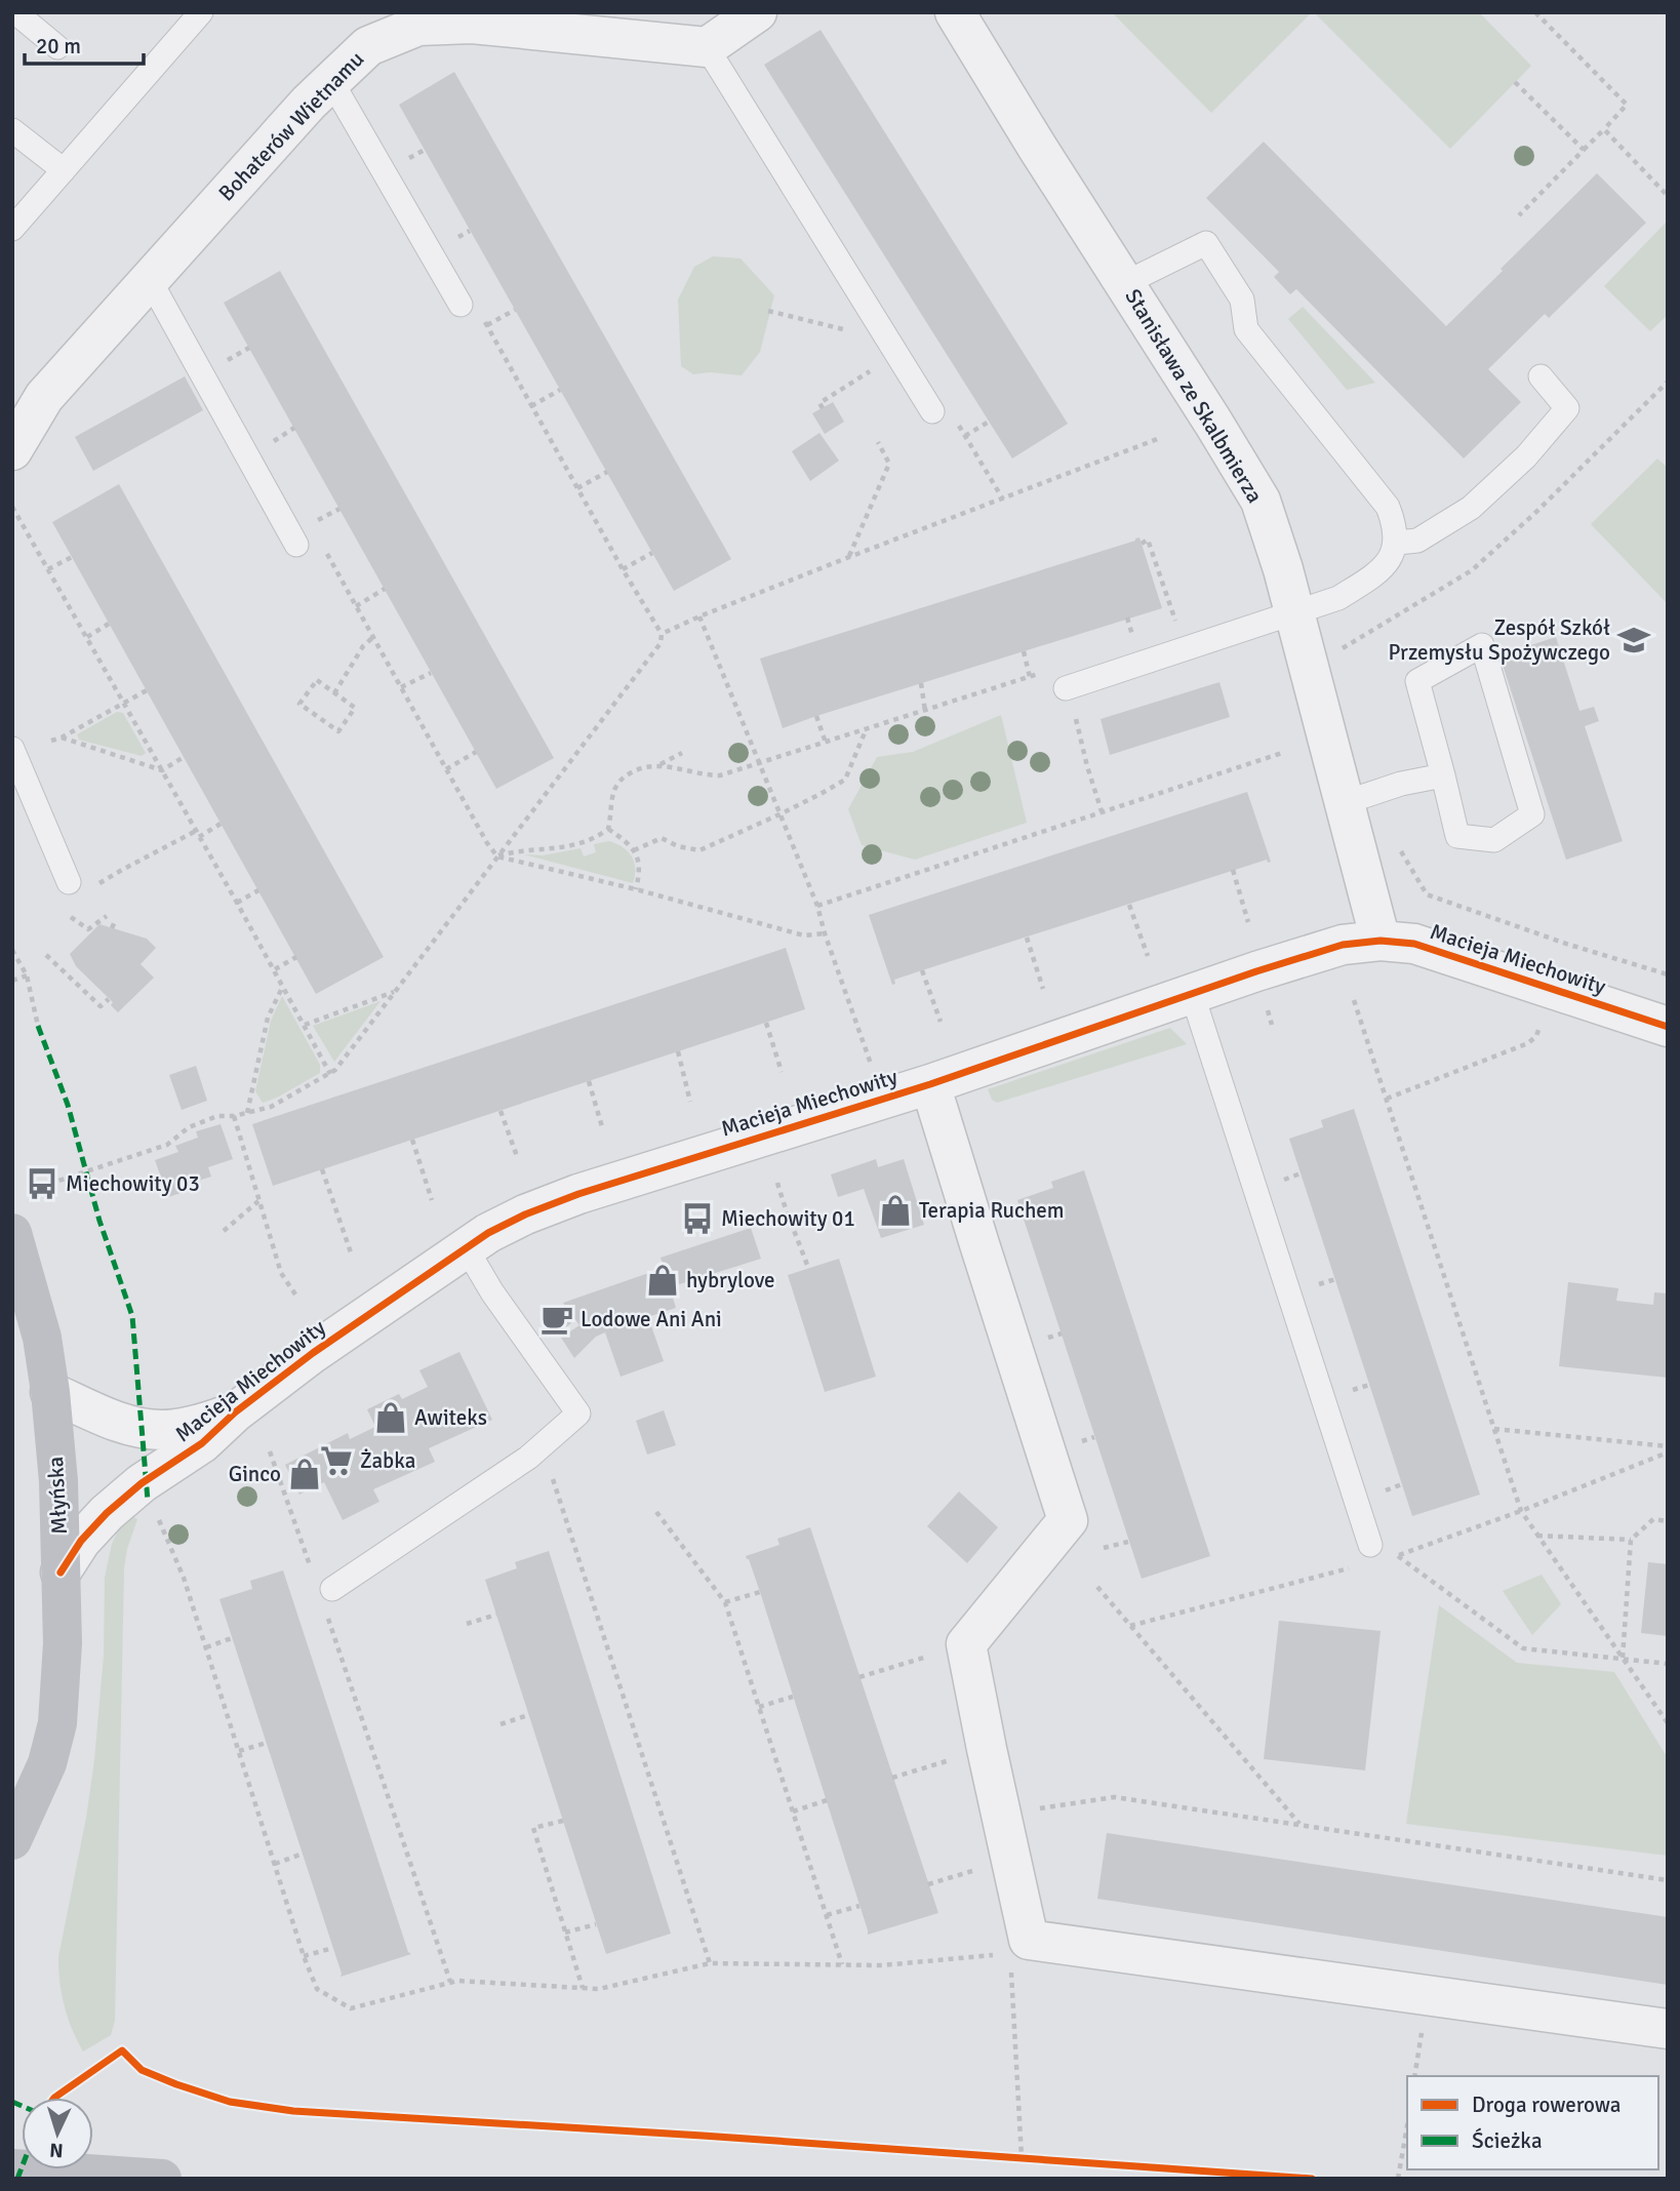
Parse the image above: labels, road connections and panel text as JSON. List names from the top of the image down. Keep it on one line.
{"streets":{"main road":["Młyńska"],"street":["Bohaterów Wietnamu","Stanisława ze Skalbmierza","Macieja Miechowity"]},"crossings":[["Stanisława ze Skalbmierza","Macieja Miechowity"],["Macieja Miechowity","Młyńska"]],"places":{"school or university":["Zespół Szkół Przemysłu Spożywczego"],"bus stop":["Miechowity 03","Miechowity 01"],"shop":["Terapia Ruchem","hybrylove","Awiteks","Ginco"],"cafe":["Lodowe Ani Ani"],"supermarket":["Żabka"]},"legend":["Droga rowerowa","Ścieżka"],"scale_bar":"20 m","north":"bottom"}
